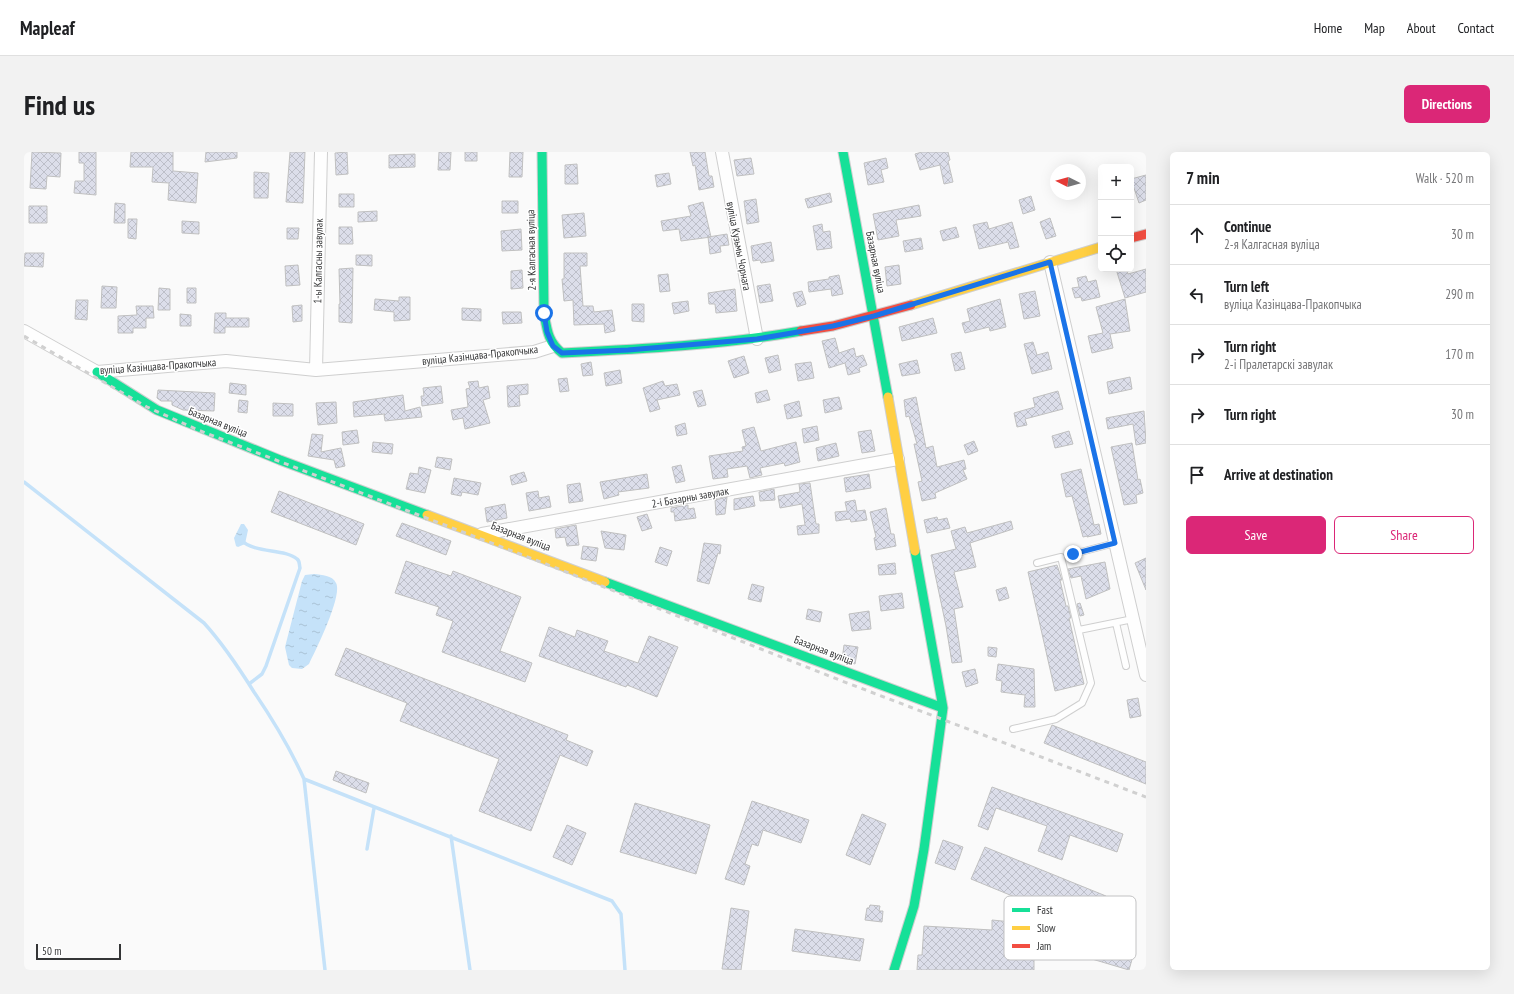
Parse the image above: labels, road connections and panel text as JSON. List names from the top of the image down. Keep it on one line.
{"streets":{"street":["вуліца Кузьмы Чорнага","2-я Калгасная вуліца","1-ы Калгасны завулак","Базарная вуліца","вуліца Казінцава-Пракопчыка","2-і Базарны завулак"]},"crossings":[["вуліца Кузьмы Чорнага","вуліца Казінцава-Пракопчыка"],["2-я Калгасная вуліца","вуліца Казінцава-Пракопчыка"],["1-ы Калгасны завулак","вуліца Казінцава-Пракопчыка"],["Базарная вуліца","вуліца Казінцава-Пракопчыка"],["Базарная вуліца","2-і Базарны завулак"]],"legend":["Fast","Slow","Jam"],"scale_bar":"50 m","north":"left","page":{"header":"Mapleaf","nav":["Home","Map","About","Contact"],"buttons":["Directions",["Save","Share"]],"title":"Find us","heading":["7 min","Walk · 520 m"],"map_buttons":["+","−"],"list":[["Continue","2-я Калгасная вуліца","30 m"],["Turn left","вуліца Казінцава-Пракопчыка","290 m"],["Turn right","2-і Пралетарскі завулак","170 m"],["Turn right","30 m"],"Arrive at destination"],"scale":"50 m"}}
